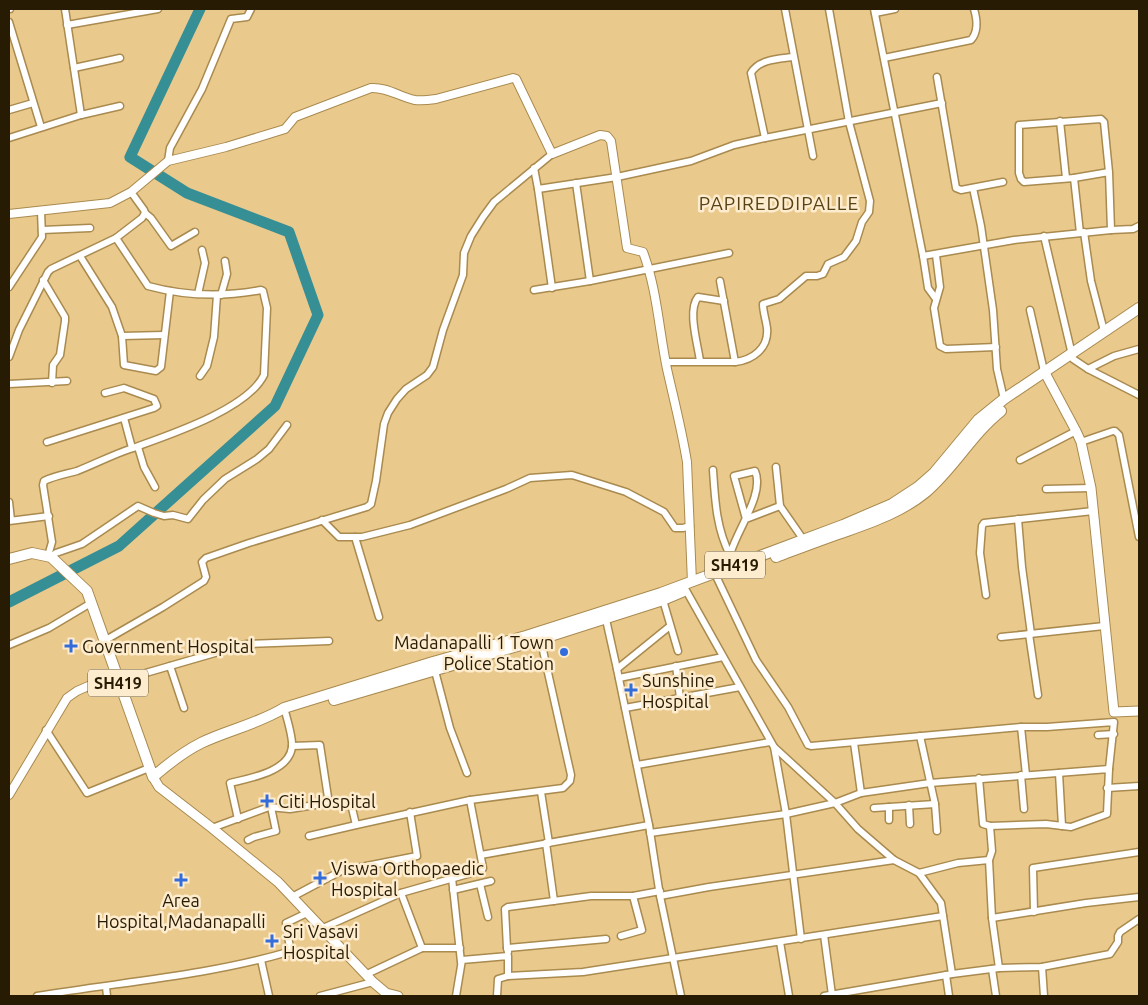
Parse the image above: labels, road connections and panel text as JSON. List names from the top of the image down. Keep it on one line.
{"streets":{"main road":["SH419"]},"districts":["PAPIREDDIPALLE"],"places":{"health":["Government Hospital","Sunshine Hospital","Citi Hospital","Viswa Orthopaedic Hospital","Area Hospital,Madanapalli","Sri Vasavi Hospital"],"other":["Madanapalli 1 Town Police Station"]}}
